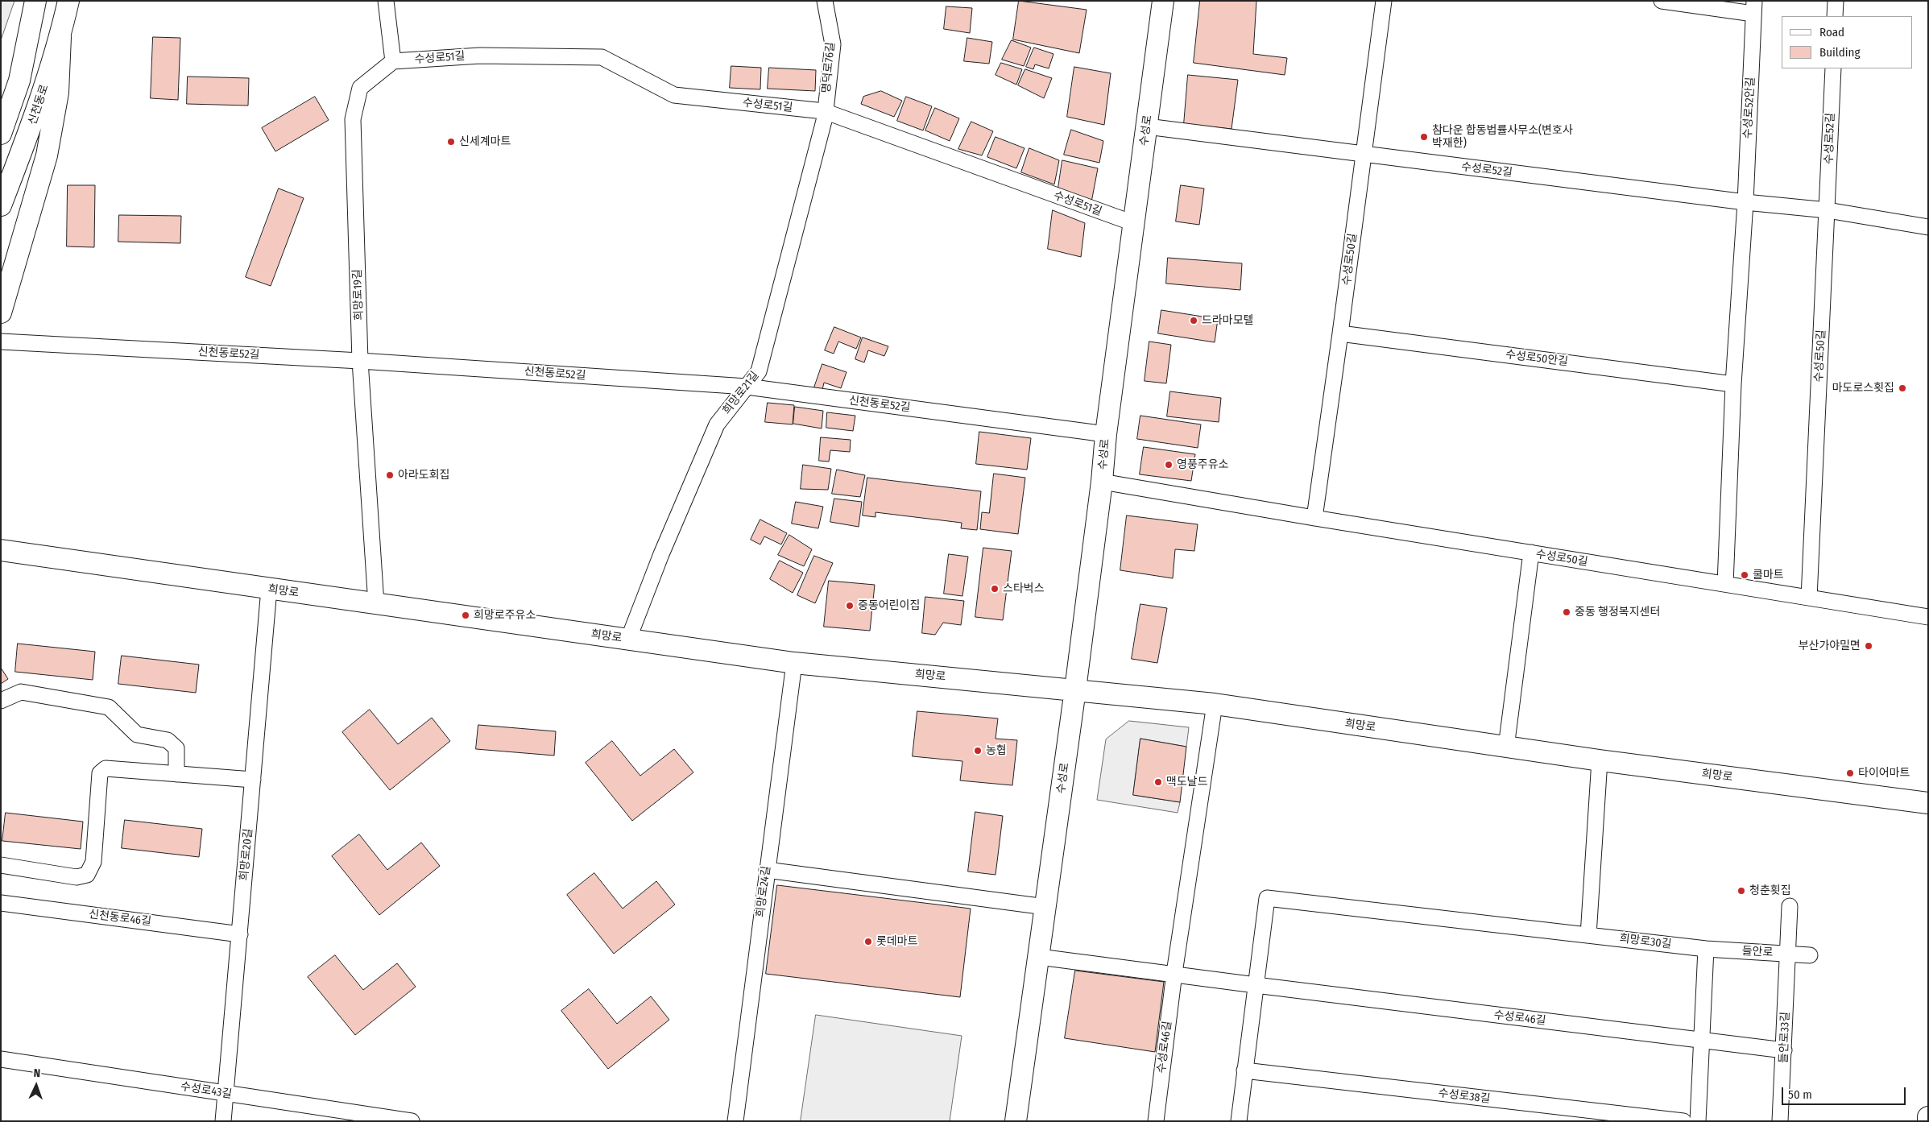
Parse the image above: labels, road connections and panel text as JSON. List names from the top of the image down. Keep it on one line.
{"streets":{"street":["수성로51길","명덕로76길","신천동로","수성로52안길","수성로","수성로52길","수성로50길","희망로19길","신천동로52길","수성로50안길","희망로21길","희망로","희망로20길","희망로24길","신천동로46길","희망로30길","들안로","수성로46길","들안로33길","수성로43길","수성로38길"]},"crossings":[["수성로51길","명덕로76길"],["수성로51길","수성로"],["수성로51길","희망로19길"],["수성로51길","희망로21길"],["명덕로76길","희망로21길"],["수성로52안길","수성로52길"],["수성로","수성로52길"],["수성로","수성로50길"],["수성로","신천동로52길"],["수성로","희망로"],["수성로","수성로46길"],["수성로52길","수성로50길"],["수성로50길","수성로50안길"],["희망로19길","신천동로52길"],["희망로19길","희망로"],["신천동로52길","희망로21길"],["희망로21길","희망로"],["희망로","희망로20길"],["희망로","희망로24길"],["희망로20길","신천동로46길"],["희망로20길","수성로43길"],["희망로30길","들안로"],["들안로","들안로33길"],["수성로46길","들안로33길"]],"places":["참다운 합동법률사무소(변호사 박재한)","신세계마트","드라마모텔","마도로스횟집","영풍주유소","아라도회집","쿨마트","스타벅스","중동어린이집","중동 행정복지센터","희망로주유소","부산가야밀면","농협","타이어마트","맥도날드","청춘횟집","롯데마트"],"legend":["Road","Building"],"scale_bar":"50 m","north":"top"}
